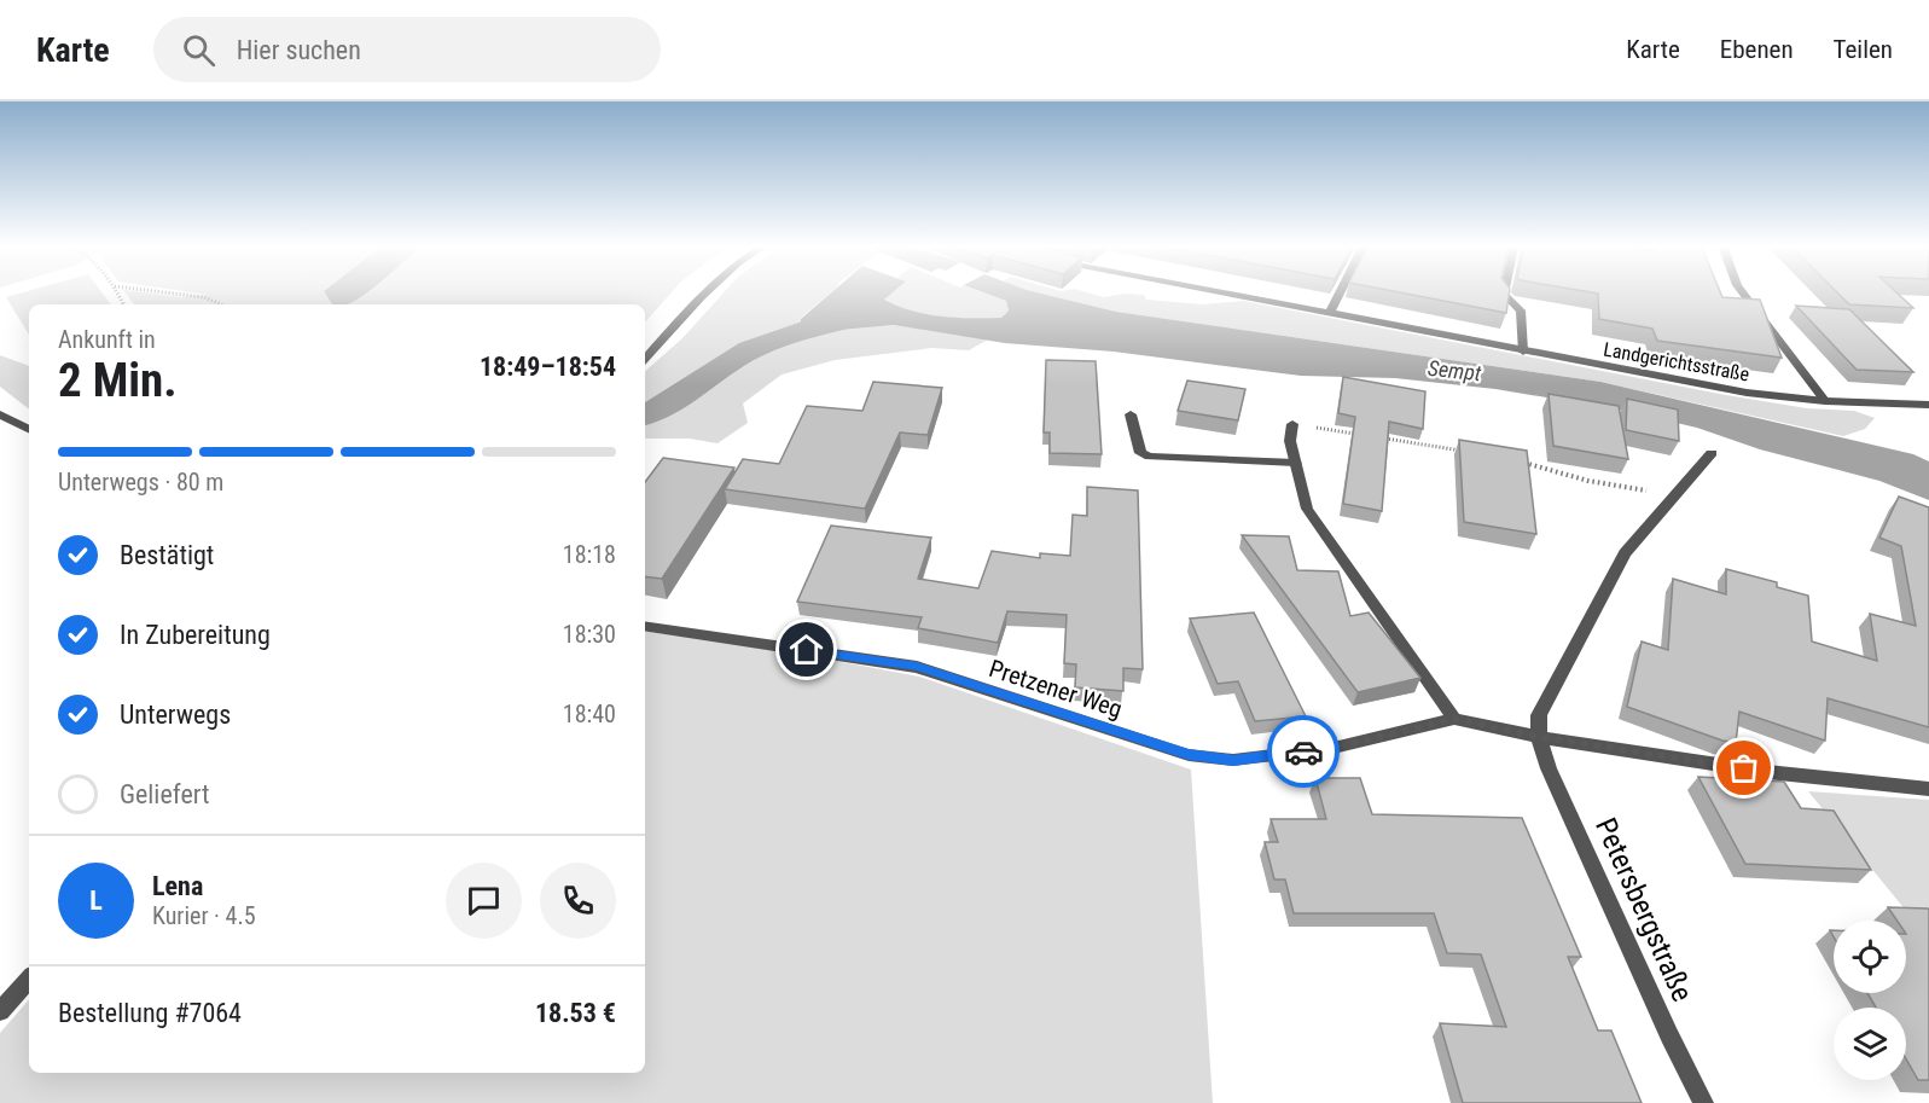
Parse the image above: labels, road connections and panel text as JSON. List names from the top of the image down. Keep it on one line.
{"streets":{"street":["Landgerichtsstraße","Pretzener Weg","Petersbergstraße"]},"crossings":[["Pretzener Weg","Petersbergstraße"]],"water":["Sempt"],"page":{"header":"Karte","search":"Hier suchen","nav":["Karte","Ebenen","Teilen"],"heading":["2 Min.","Ankunft in","18:49–18:54"],"panel":["Lena","Kurier · 4.5","Bestellung #7064","18.53 €"],"bar":"Unterwegs · 80 m","list":[["Bestätigt","18:18"],["In Zubereitung","18:30"],["Unterwegs","18:40"],"Geliefert"],"round":"L"}}
